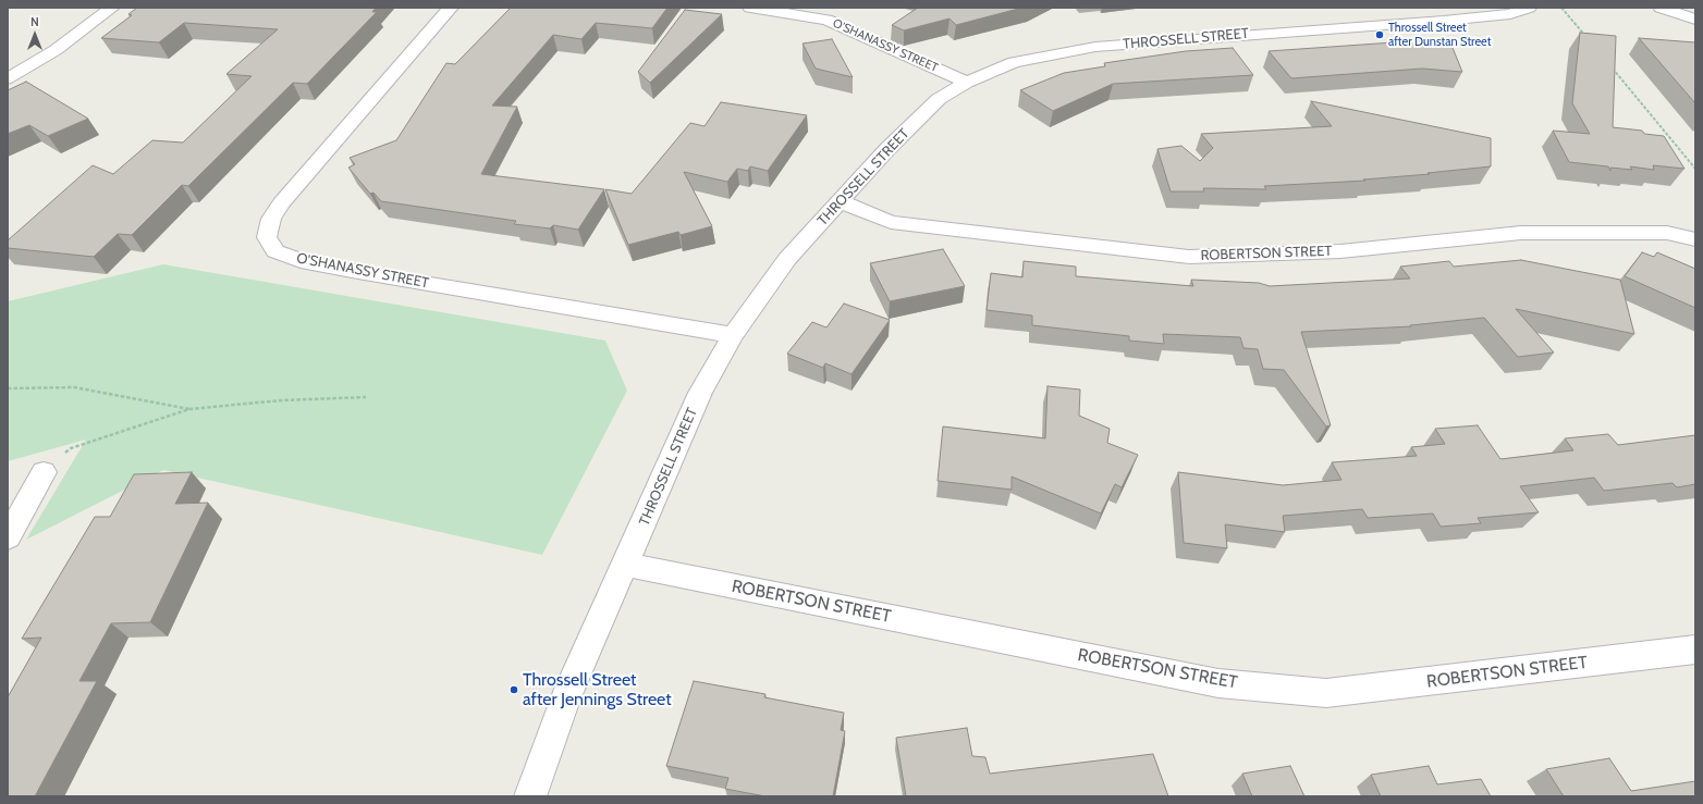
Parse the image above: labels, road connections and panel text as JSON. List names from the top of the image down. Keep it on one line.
{"streets":{"street":["THROSSELL STREET","O'SHANASSY STREET","ROBERTSON STREET"]},"crossings":[["THROSSELL STREET","O'SHANASSY STREET"],["THROSSELL STREET","ROBERTSON STREET"]],"places":["Throssell Street after Dunstan Street","Throssell Street after Jennings Street"],"north":"top"}
